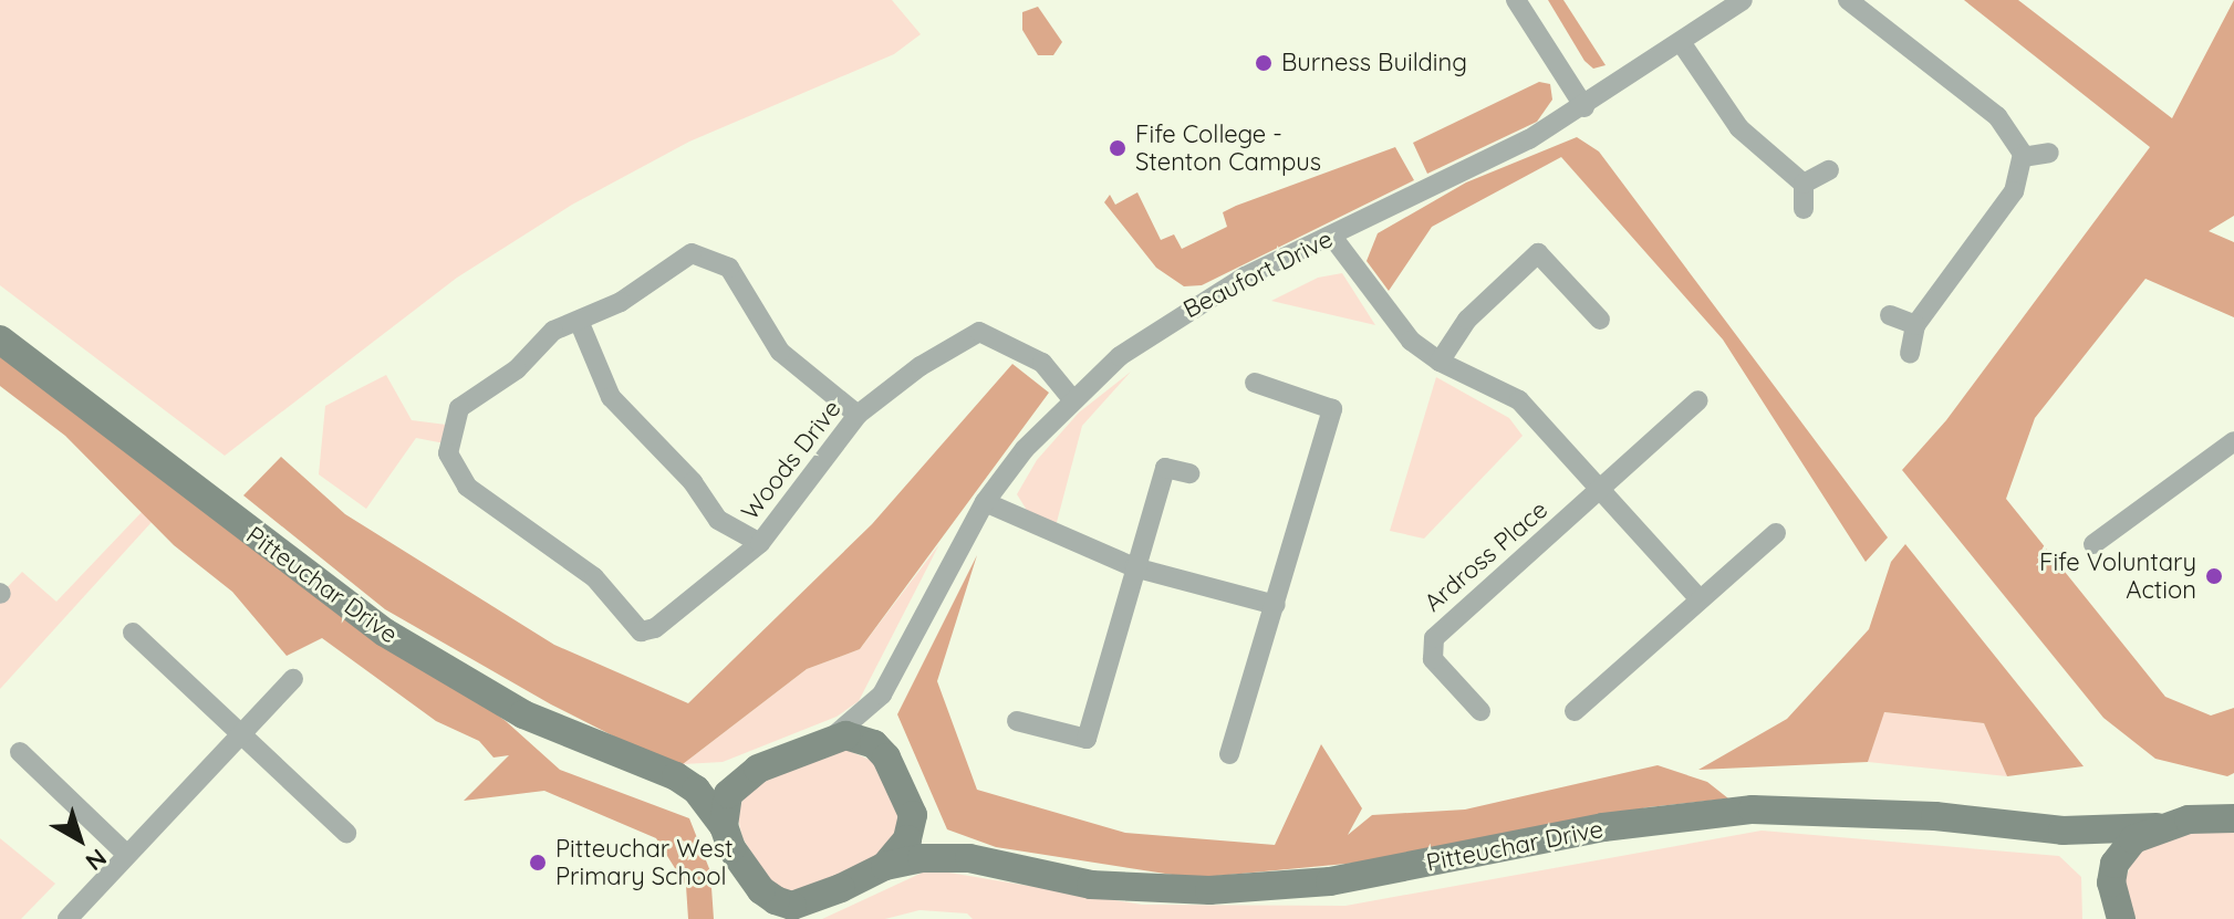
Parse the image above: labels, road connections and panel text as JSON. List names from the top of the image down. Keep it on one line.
{"streets":{"street":["Beaufort Drive","Woods Drive","Ardross Place","Pitteuchar Drive"]},"crossings":[["Beaufort Drive","Woods Drive"],["Beaufort Drive","Pitteuchar Drive"]],"places":["Burness Building","Fife College - Stenton Campus","Fife Voluntary Action","Pitteuchar West Primary School"],"north":"bottom right"}
